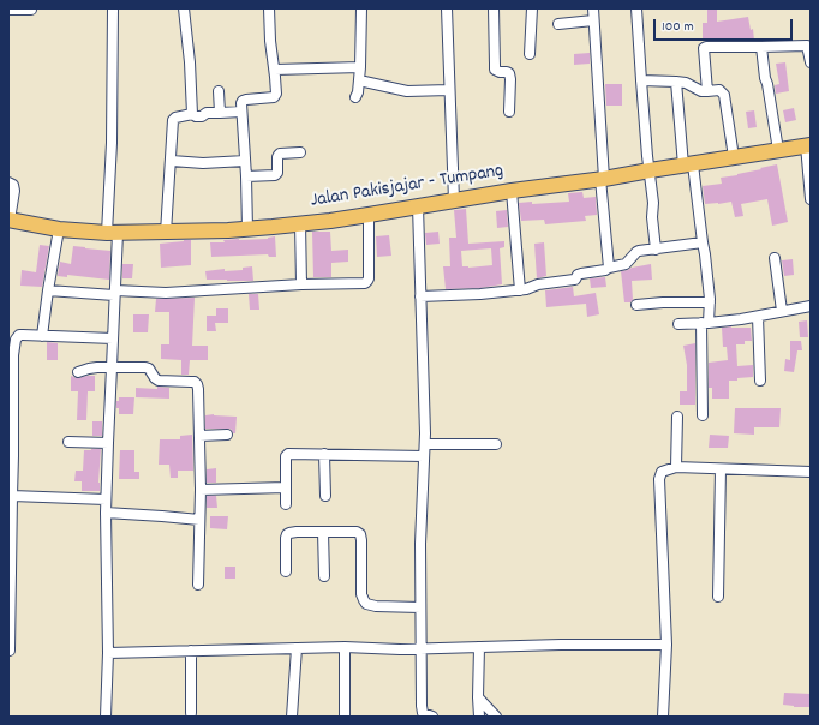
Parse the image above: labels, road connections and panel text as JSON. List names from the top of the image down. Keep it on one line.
{"streets":{"main road":["Jalan Pakisjajar - Tumpang"]},"scale_bar":"100 m"}
